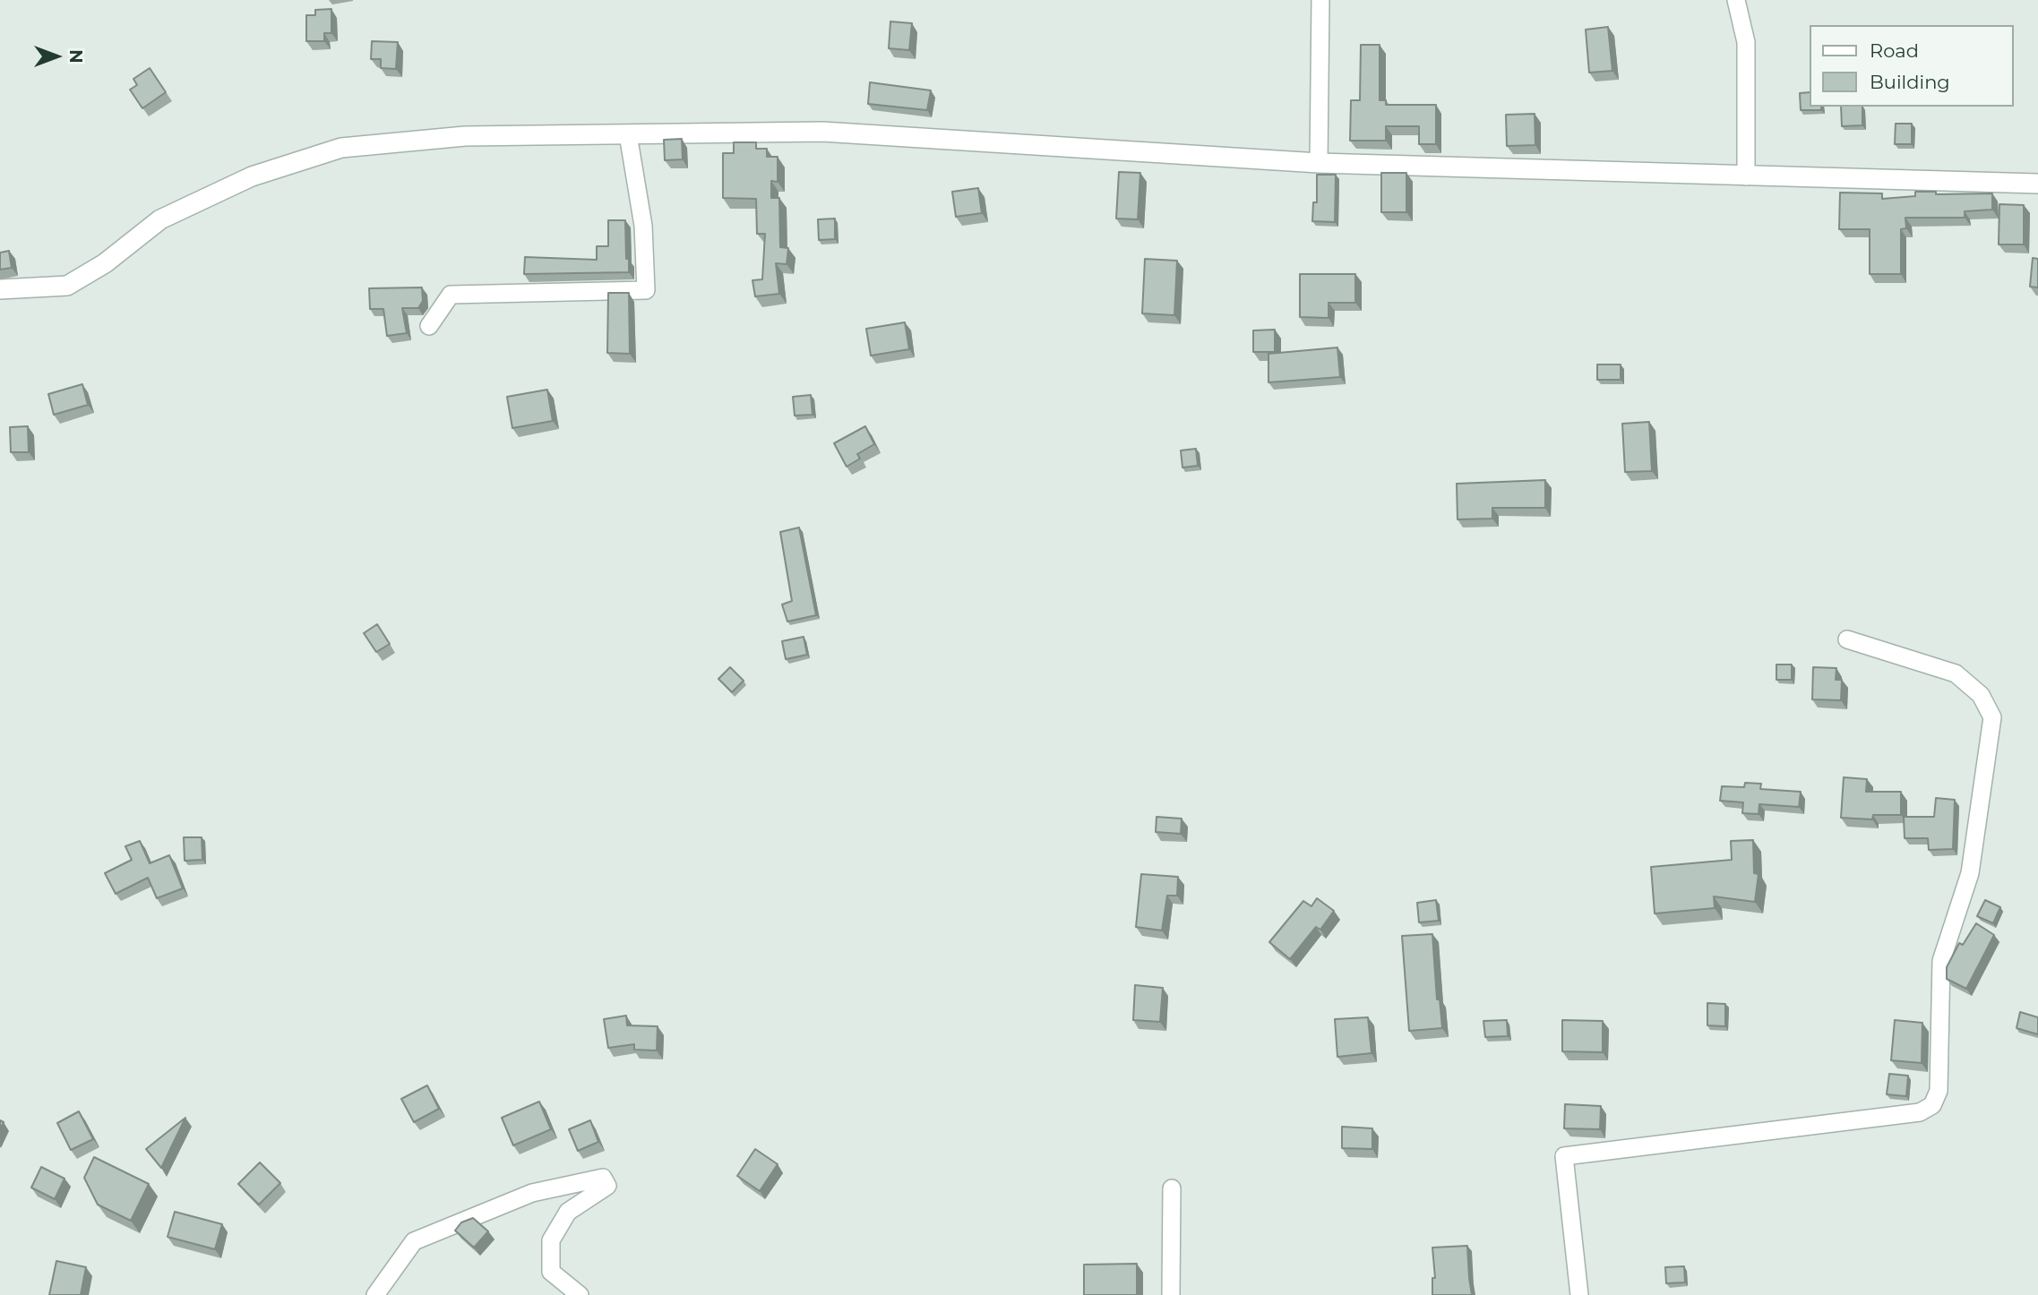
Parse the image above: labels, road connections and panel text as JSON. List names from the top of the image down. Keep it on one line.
{"legend":["Road","Building"],"north":"right"}
